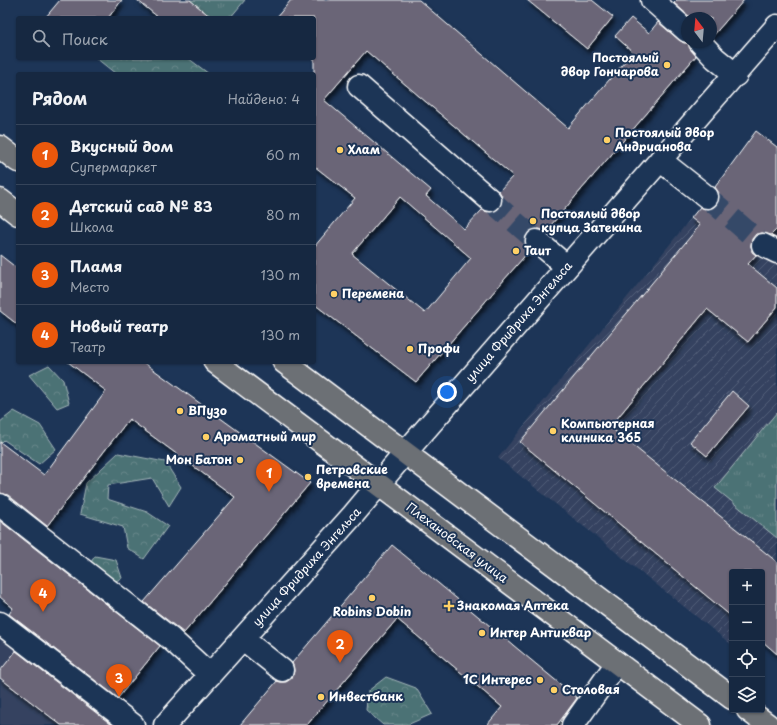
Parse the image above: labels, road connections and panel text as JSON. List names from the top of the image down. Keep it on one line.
{"streets":{"main road":["Плехановская улица"],"street":["улица Фридриха Энгельса"]},"crossings":[["улица Фридриха Энгельса","Плехановская улица"]],"places":{"other":["Постоялый двор Гончарова","Постоялый двор Андрианова","Хлам","Постоялый двор купца Затекина","Таит","Перемена","Профи","ВПузо","Компьютерная клиника 365","Ароматный мир","Мон Батон","Петровские времена","Robins Dobin","Интер Антиквар","1С Интерес","Столовая","Инвестбанк"],"health":["Знакомая Аптека"]},"north":"top","page":{"search":"Поиск","heading":["Рядом","Найдено: 4"],"list":[{"mark":"1","name":"Вкусный дом","note":"Супермаркет","value":"60 m"},{"mark":"2","name":"Детский сад № 83","note":"Школа","value":"80 m"},{"mark":"3","name":"Пламя","note":"Место","value":"130 m"},{"mark":"4","name":"Новый театр","note":"Театр","value":"130 m"}],"pins":["1","4","2","3"],"map_buttons":["+","−"]}}
